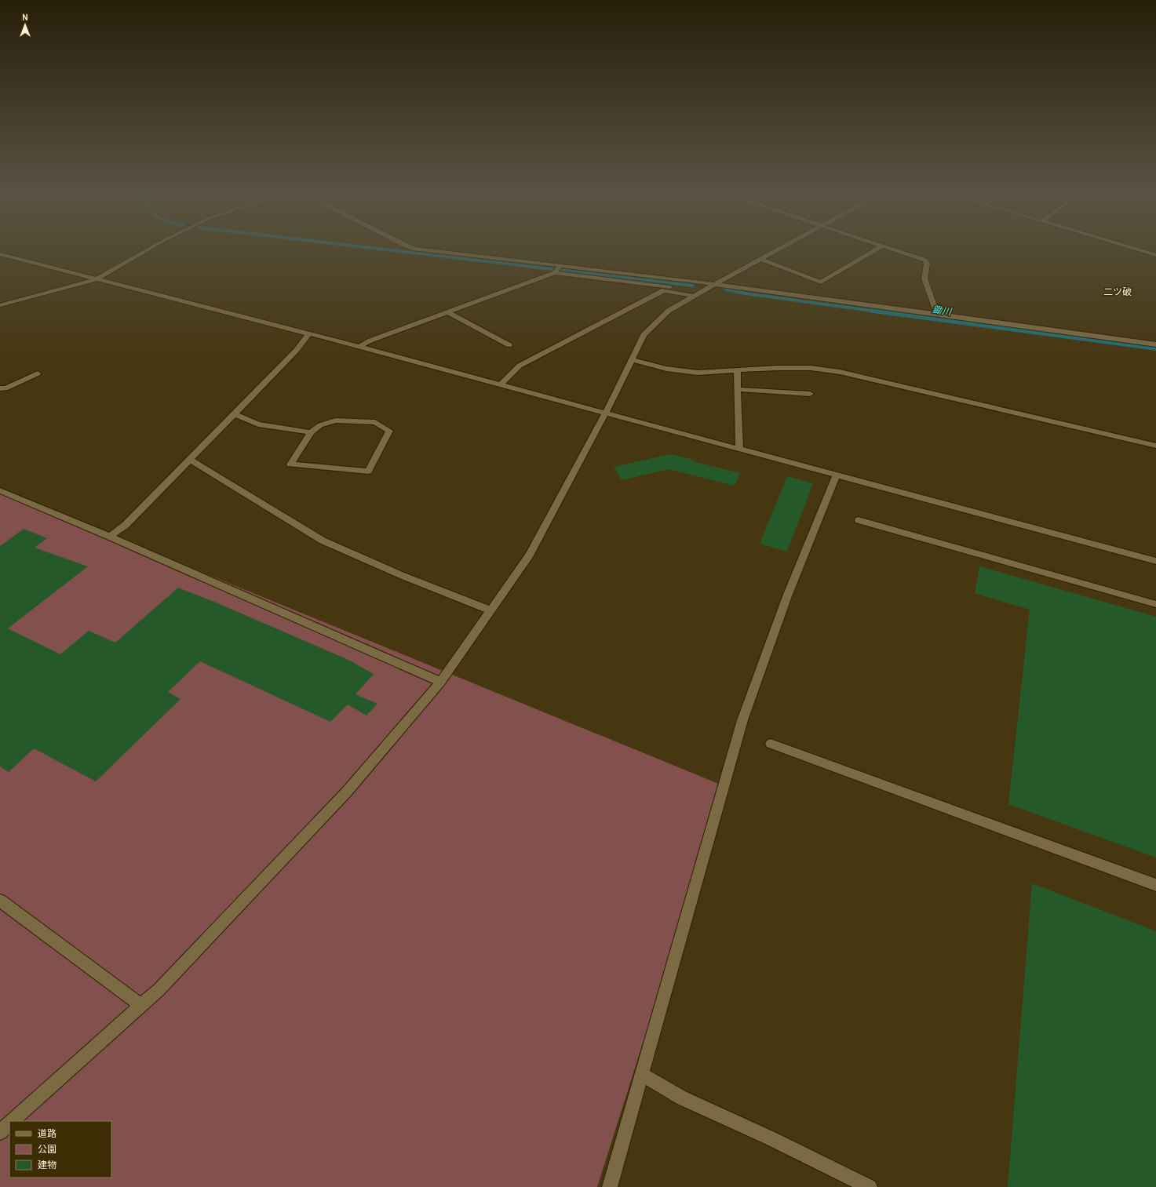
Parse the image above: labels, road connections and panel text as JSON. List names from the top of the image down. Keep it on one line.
{"districts":["二ツ破"],"water":["鋤川"],"legend":["道路","公園","建物"],"north":"top"}
